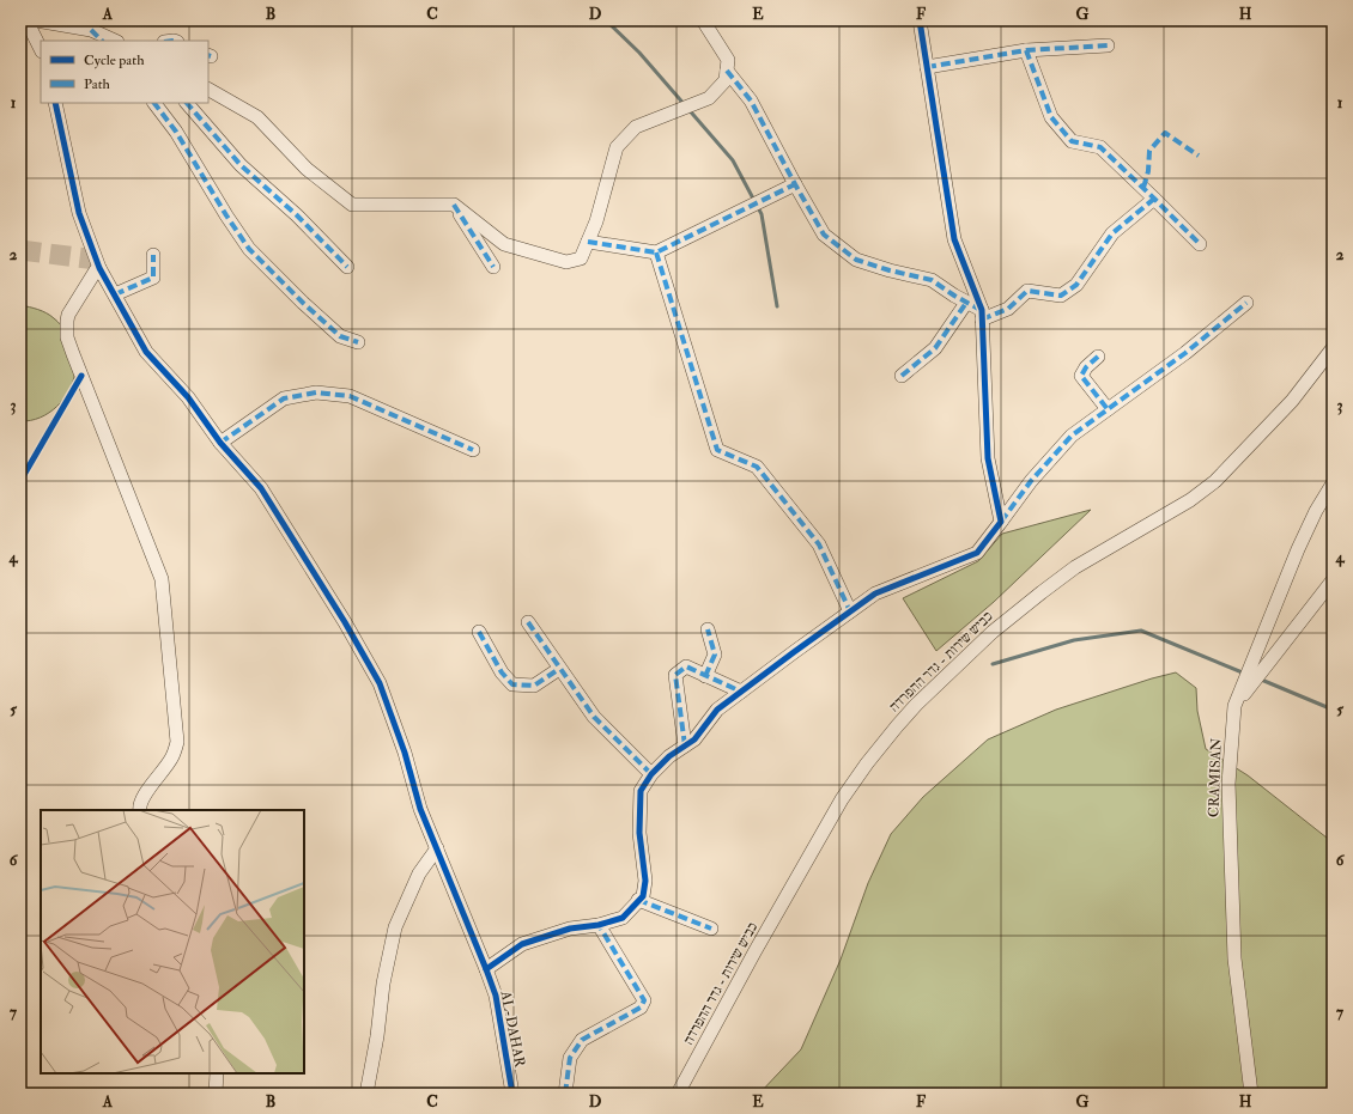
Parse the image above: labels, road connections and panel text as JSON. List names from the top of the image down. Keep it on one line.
{"streets":{"street":["כביש שירות - גדר ההפרדה","CRAMISAN","AL-DAHAR"]},"legend":["Cycle path","Path"],"grid":{"columns":["A","B","C","D","E","F","G","H"],"rows":["1","2","3","4","5","6","7"]}}
